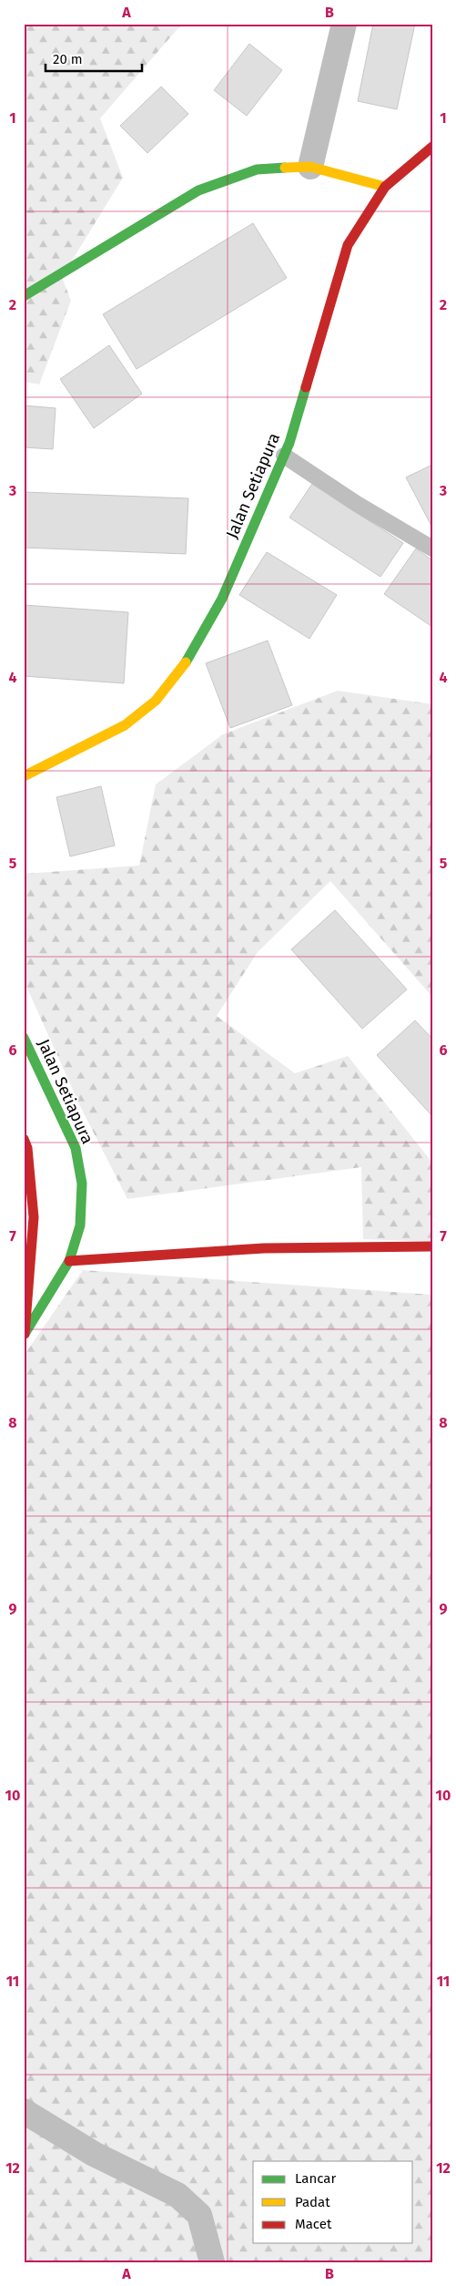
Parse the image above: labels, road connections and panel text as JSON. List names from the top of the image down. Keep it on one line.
{"streets":{"street":["Jalan Setiapura"]},"legend":["Lancar","Padat","Macet"],"scale_bar":"20 m","grid":{"columns":["A","B"],"rows":["1","2","3","4","5","6","7","8","9","10","11","12"]}}
